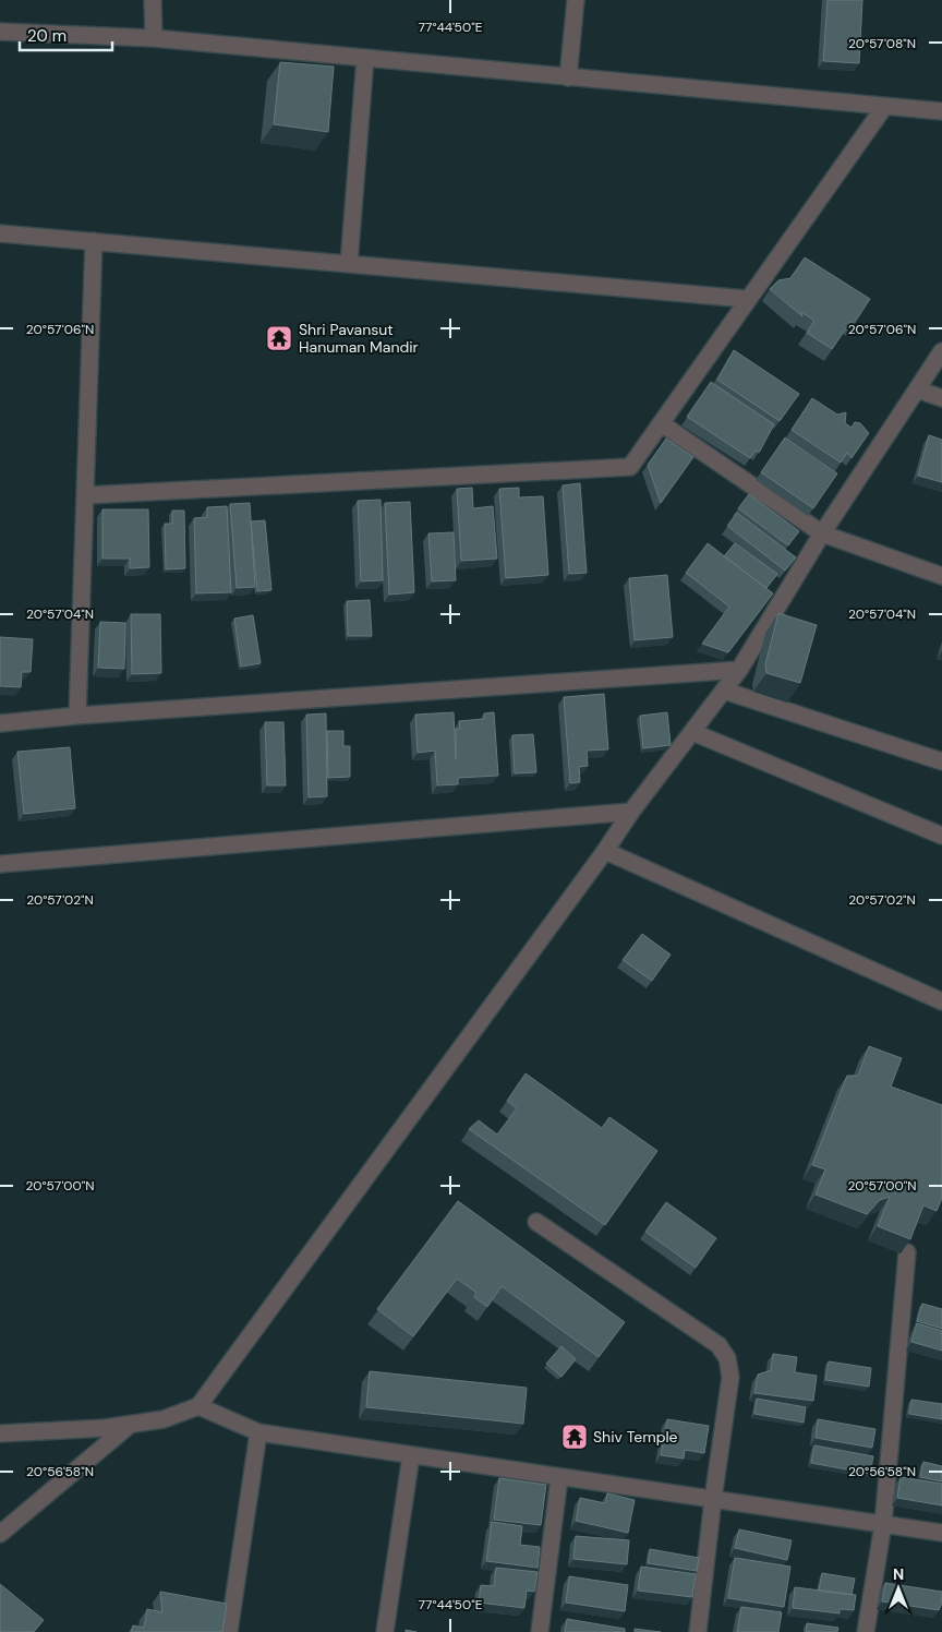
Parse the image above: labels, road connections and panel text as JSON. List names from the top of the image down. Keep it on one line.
{"places":{"temple":["Shri Pavansut Hanuman Mandir","Shiv Temple"]},"scale_bar":"20 m","north":"top","coordinates":["77°44'50\"E","20°57'08\"N","20°57'06\"N","20°57'04\"N","20°57'02\"N","20°57'00\"N","20°56'58\"N"]}
